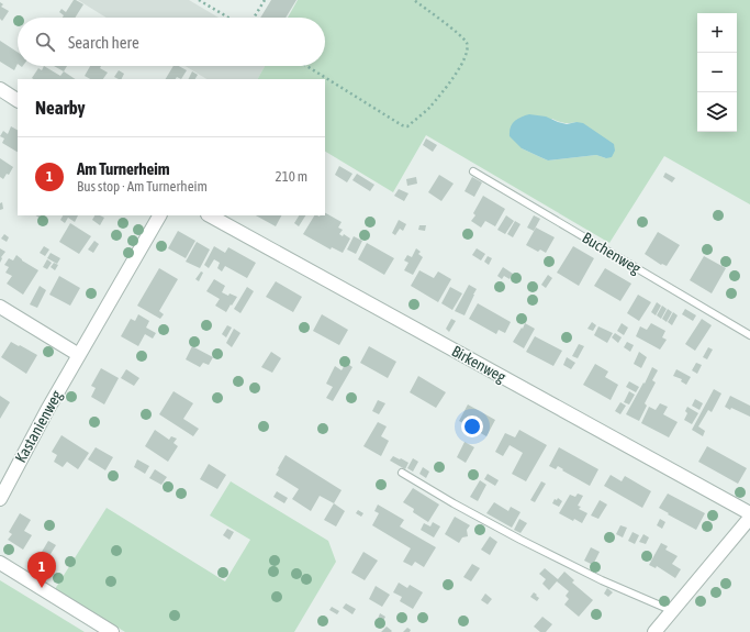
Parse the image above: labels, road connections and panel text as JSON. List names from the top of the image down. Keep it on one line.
{"streets":{"street":["Birkenweg","Kastanienweg"],"lane":["Buchenweg"]},"page":{"map_buttons":["+","−"],"search":"Search here","heading":"Nearby","list":[{"mark":"1","name":"Am Turnerheim","note":"Bus stop · Am Turnerheim","value":"210 m"}],"pins":"1"}}
